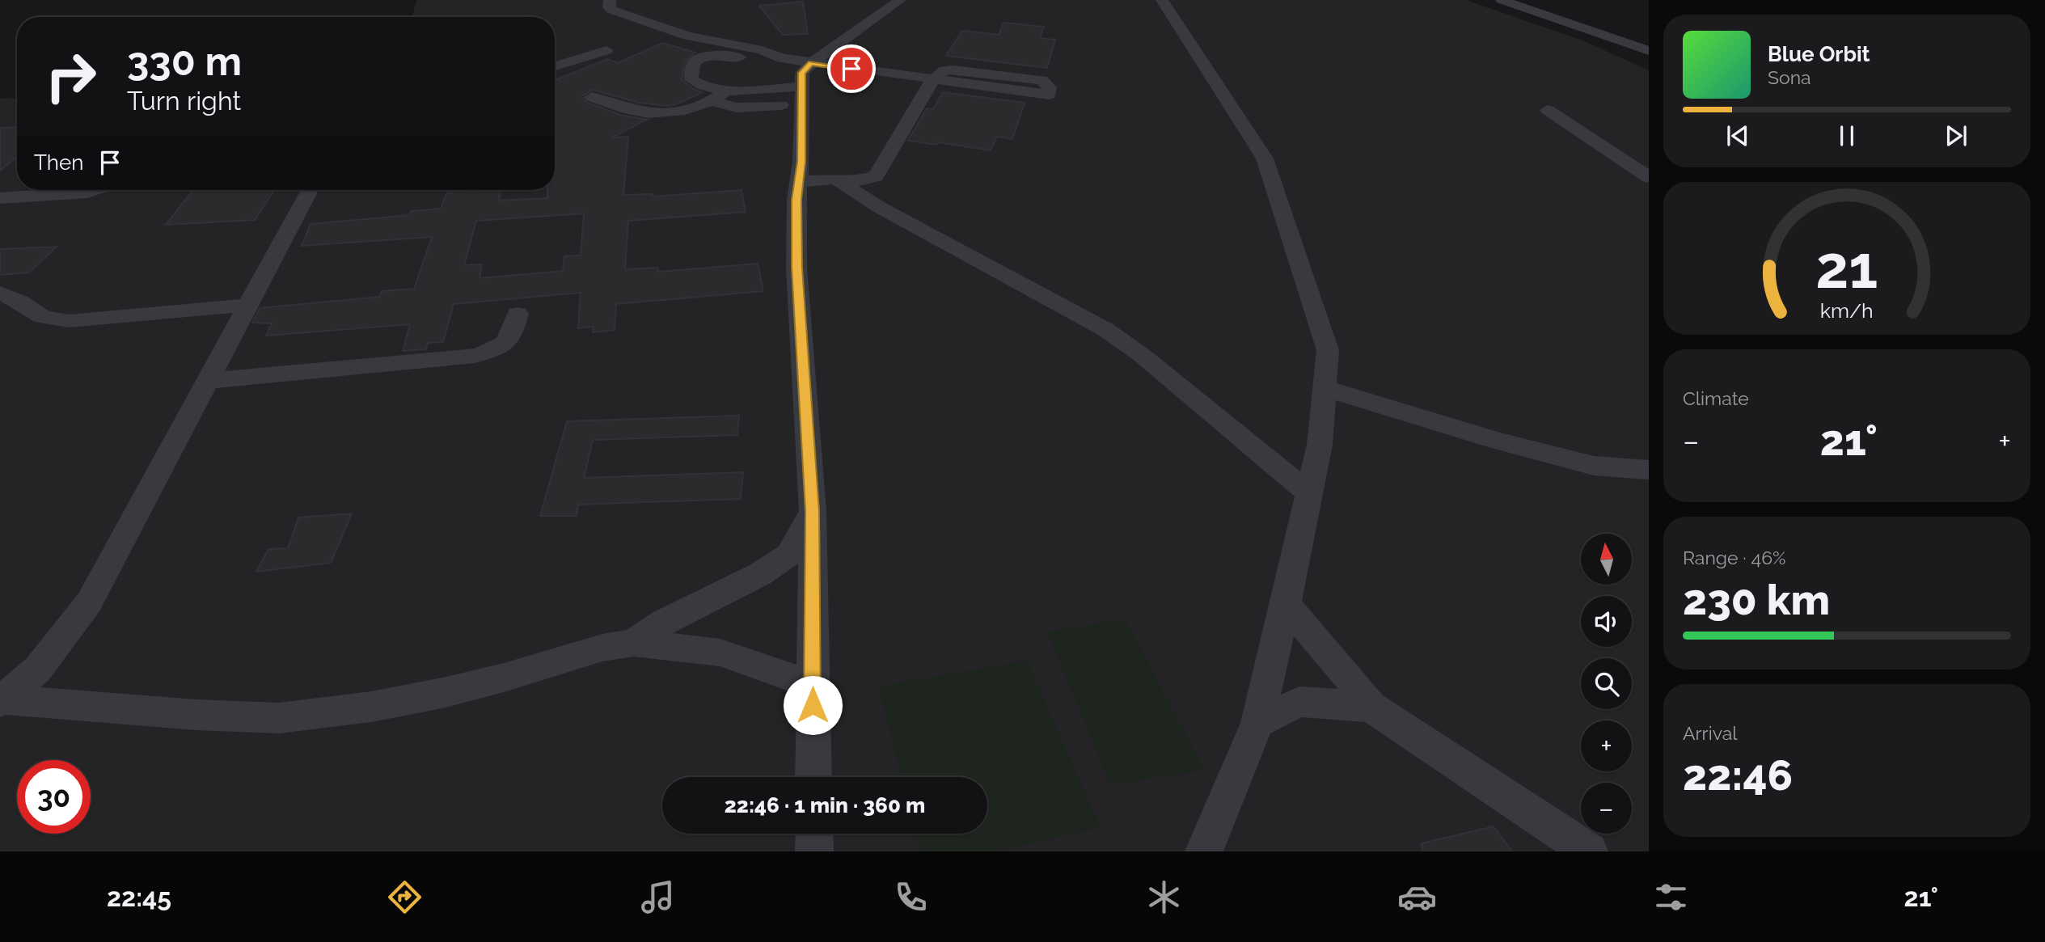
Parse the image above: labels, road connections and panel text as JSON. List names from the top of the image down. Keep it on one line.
{"north":"top","page":{"turn":["330 m","Turn right"],"song":["Blue Orbit","Sona"],"then":"Then","tile":["Climate",["Range · 46%","230 km"],["Arrival","22:46"]],"heat":["−","21°","+"],"map_buttons":["+","−"],"limit":"30","trip":"22:46 · 1 min · 360 m","tabs":["22:45","21°"],"gauge":["21","km/h"]}}
